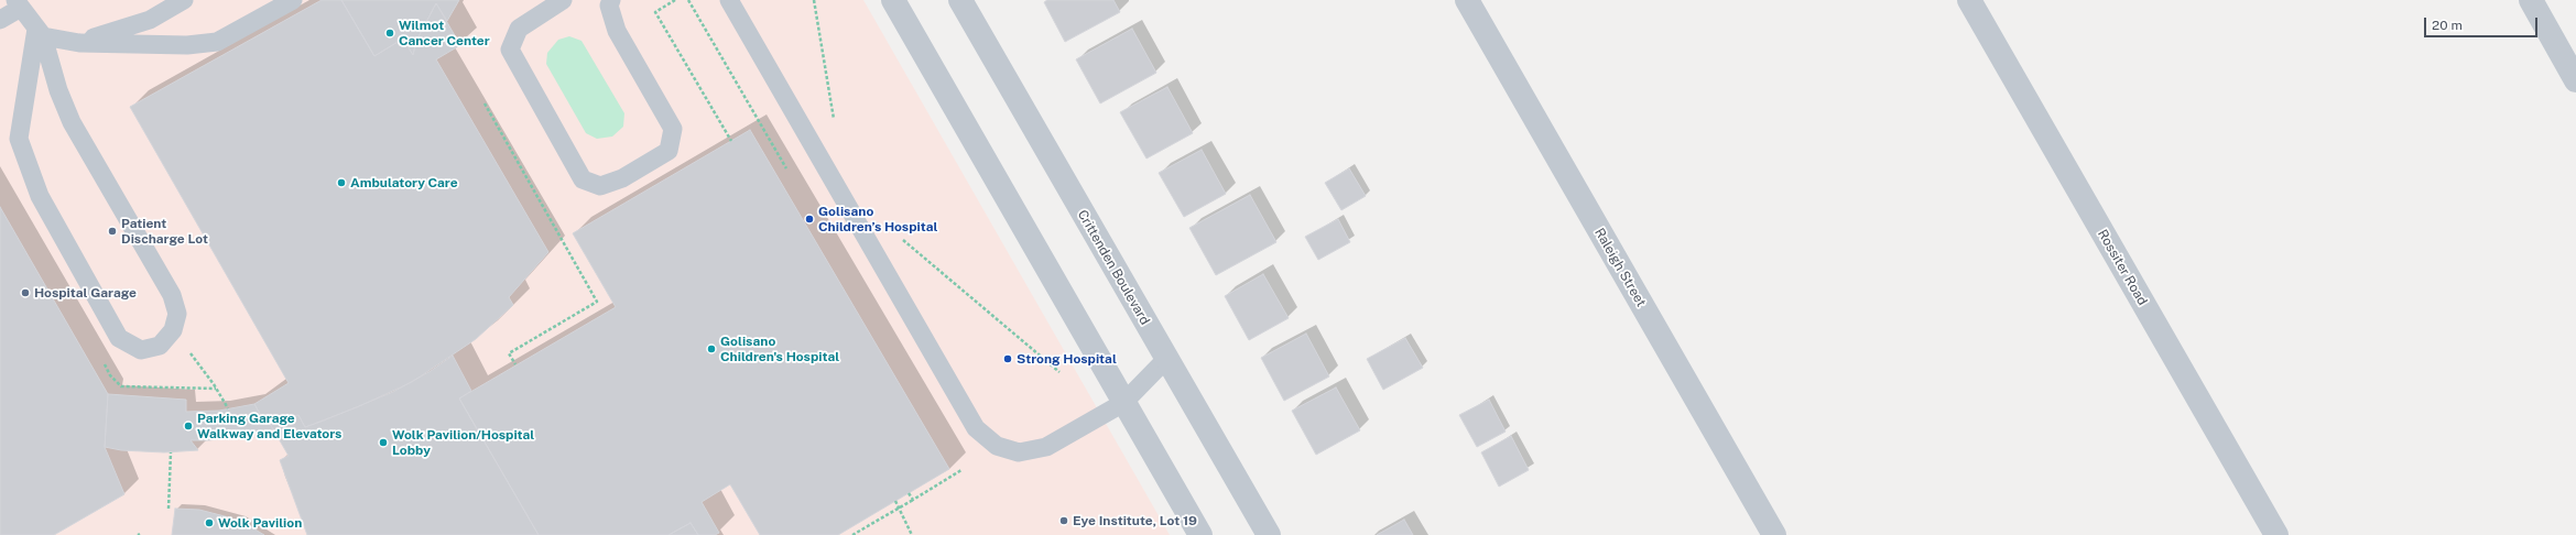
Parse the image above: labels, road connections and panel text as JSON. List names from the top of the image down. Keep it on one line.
{"streets":{"street":["Crittenden Boulevard","Raleigh Street","Rossiter Road"]},"places":["Wilmot Cancer Center","Ambulatory Care","Golisano Children’s Hospital","Patient Discharge Lot","Hospital Garage","Golisano Children's Hospital","Strong Hospital","Parking Garage Walkway and Elevators","Wolk Pavilion/Hospital Lobby","Eye Institute, Lot 19","Wolk Pavilion"],"scale_bar":"20 m"}
